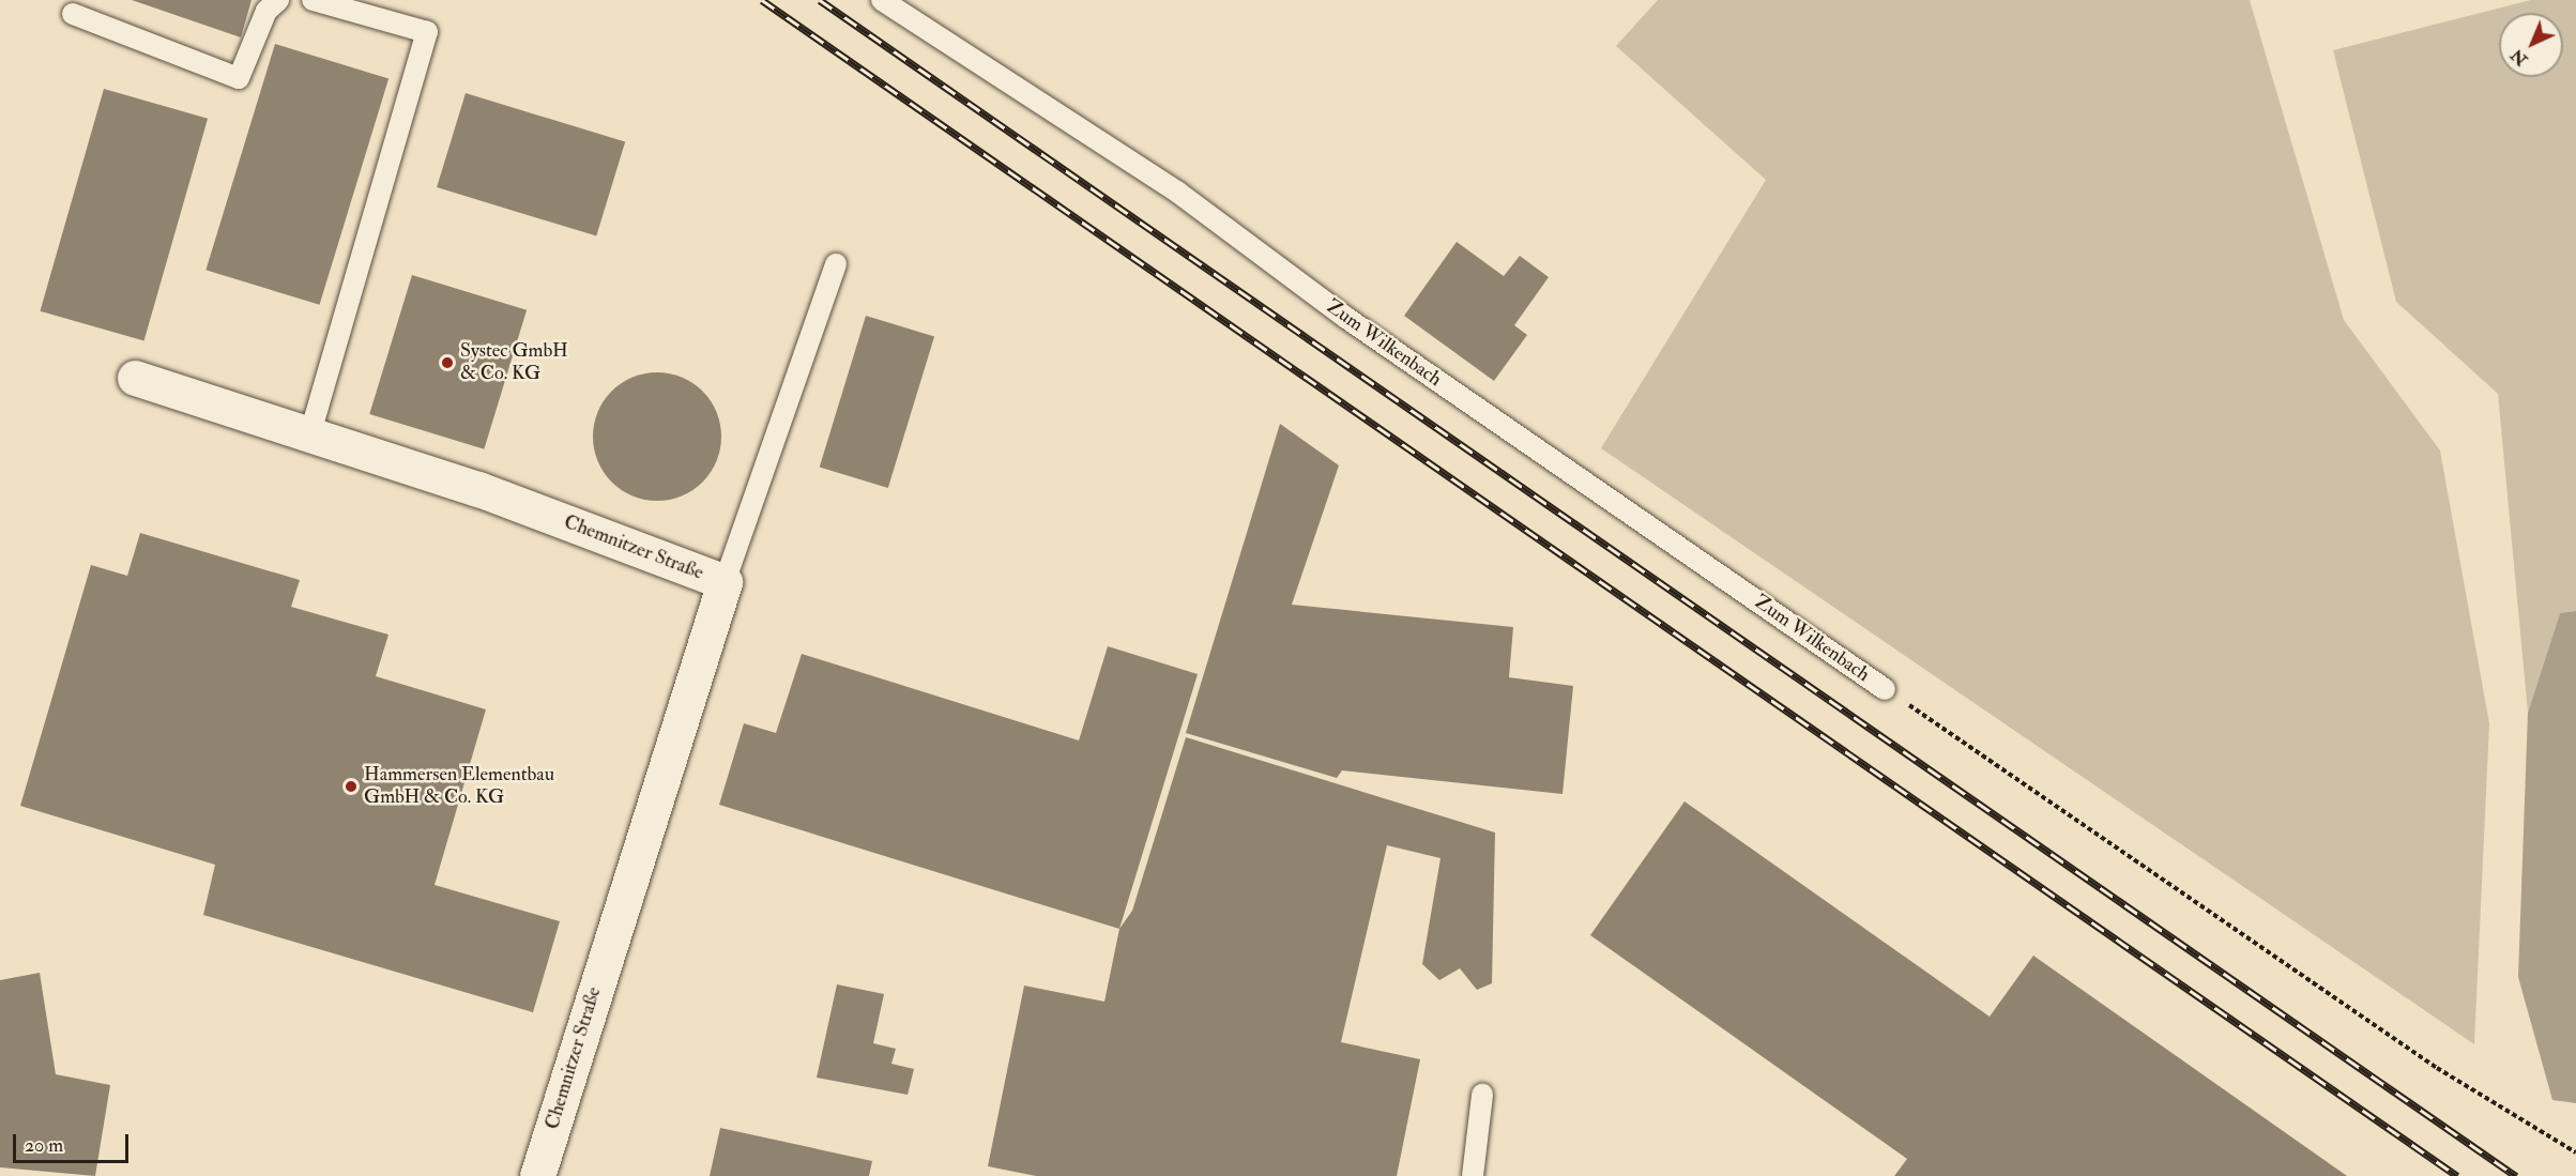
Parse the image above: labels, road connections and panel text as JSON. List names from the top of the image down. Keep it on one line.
{"streets":{"street":["Chemnitzer Straße"],"lane":["Zum Wilkenbach"]},"places":["Systec GmbH & Co. KG","Hammersen Elementbau GmbH & Co. KG"],"scale_bar":"20 m","north":"bottom left"}
